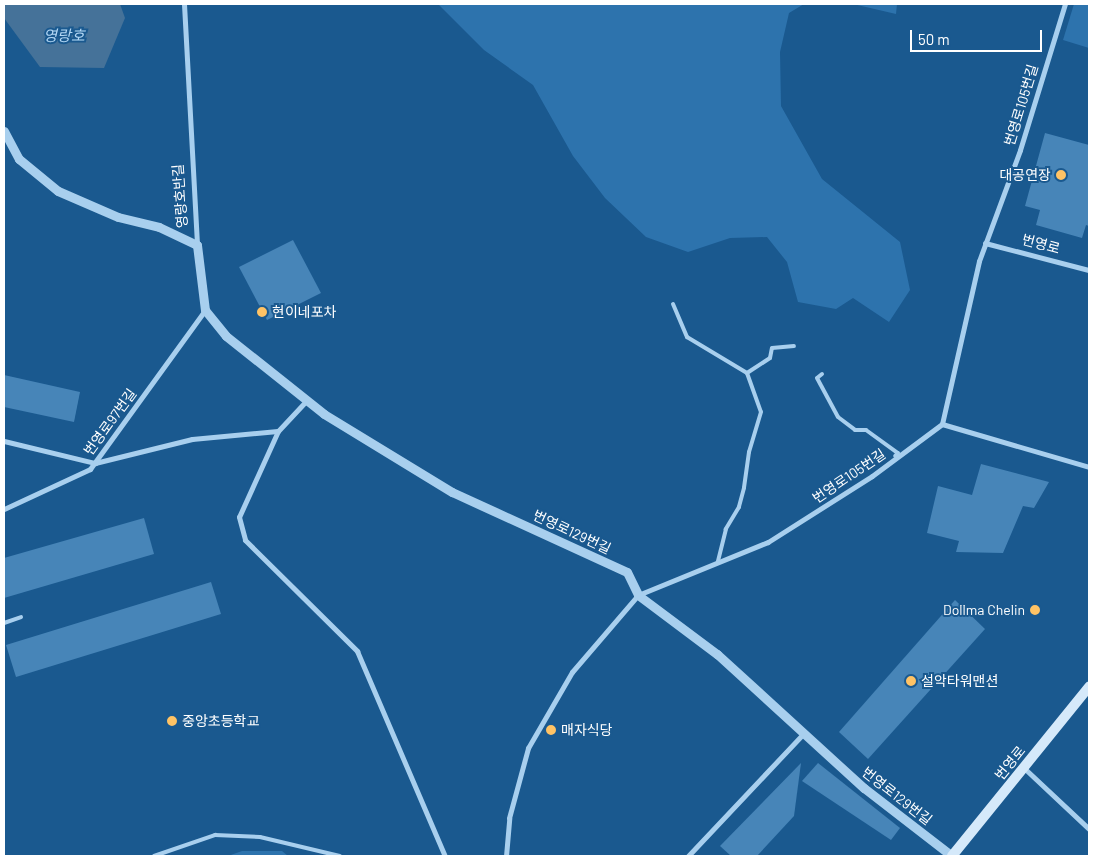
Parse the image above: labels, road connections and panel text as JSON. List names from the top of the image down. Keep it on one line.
{"streets":{"main road":["번영로"],"street":["번영로105번길","영랑호반길","번영로97번길","번영로129번길"]},"crossings":[["번영로105번길","번영로"],["번영로105번길","번영로129번길"],["번영로","번영로129번길"],["번영로97번길","번영로129번길"]],"water":["영랑호"],"places":["대공연장","현이네포차","Dollma Chelin","설악타워맨션","중앙초등학교","매자식당"],"scale_bar":"50 m"}
